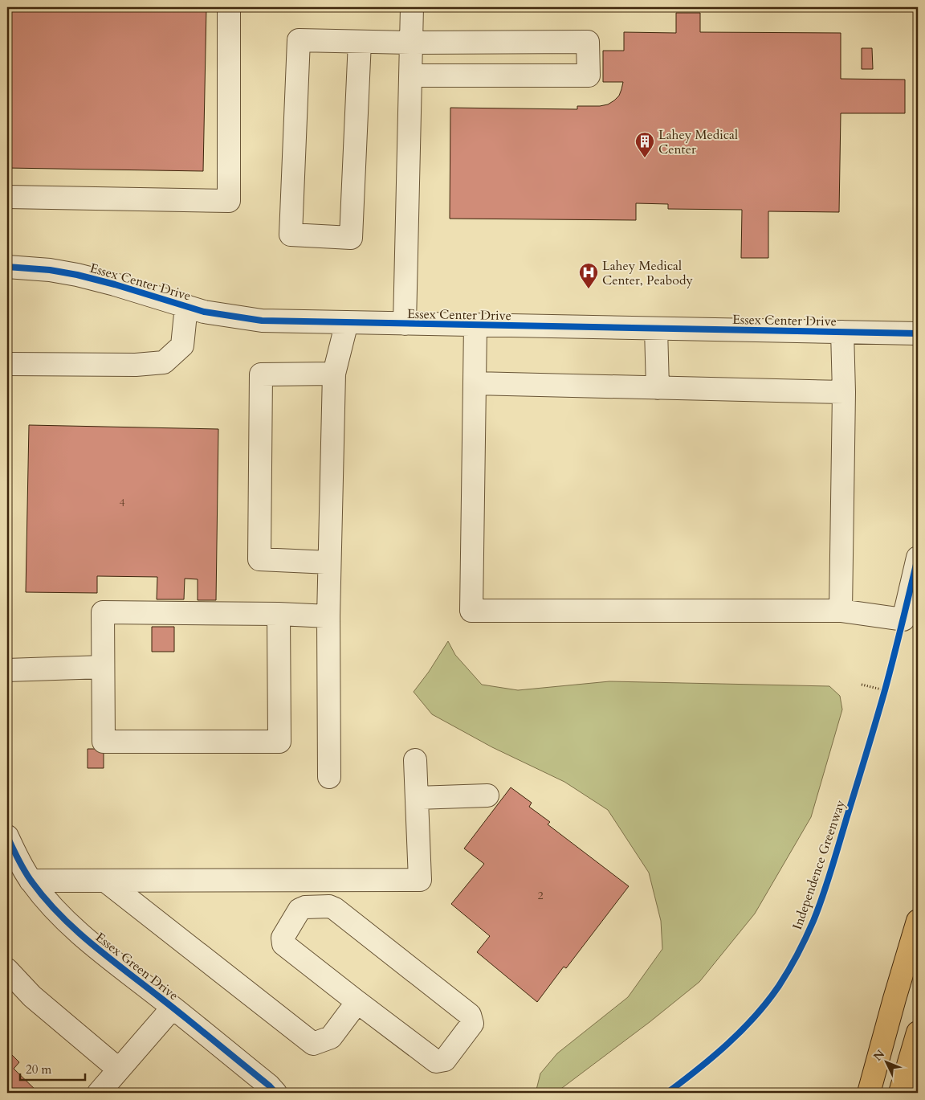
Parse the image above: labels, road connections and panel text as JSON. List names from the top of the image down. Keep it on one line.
{"streets":{"street":["Essex Center Drive","Essex Green Drive"],"cycle path":["Independence Greenway"]},"places":{"building":["Lahey Medical Center"],"hospital":["Lahey Medical Center, Peabody"]},"house_numbers":["4","2"],"scale_bar":"20 m","north":"top left"}
